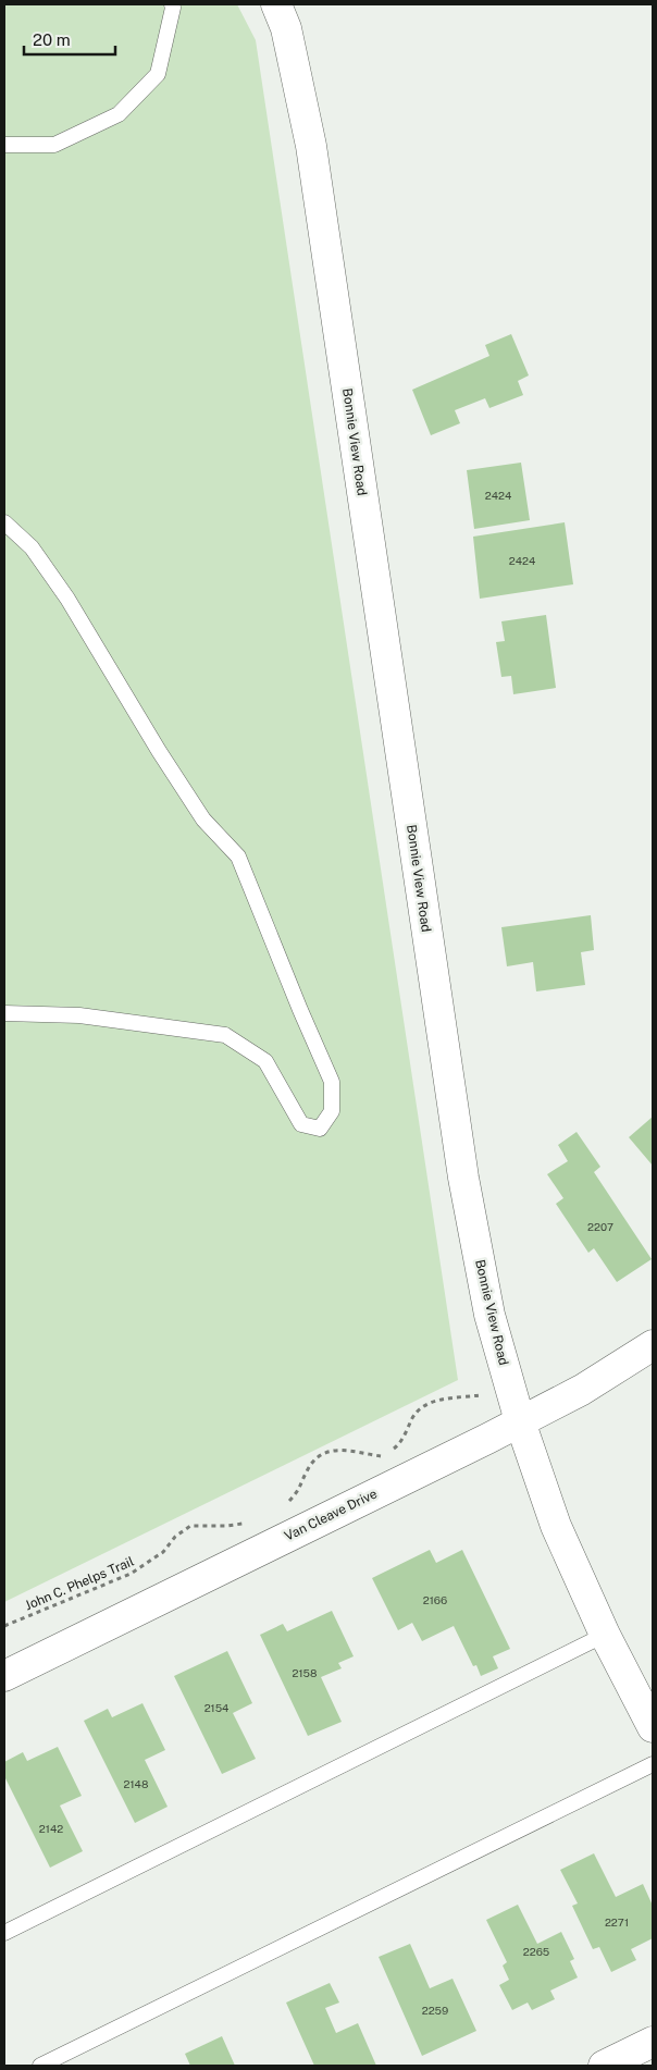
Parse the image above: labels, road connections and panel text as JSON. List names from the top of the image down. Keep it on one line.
{"streets":{"street":["Bonnie View Road","Van Cleave Drive"],"path":["John C. Phelps Trail"]},"crossings":[["Bonnie View Road","Van Cleave Drive"]],"house_numbers":["2424","2424","2207","2166","2158","2154","2148","2142","2271","2265","2259"],"scale_bar":"20 m"}
